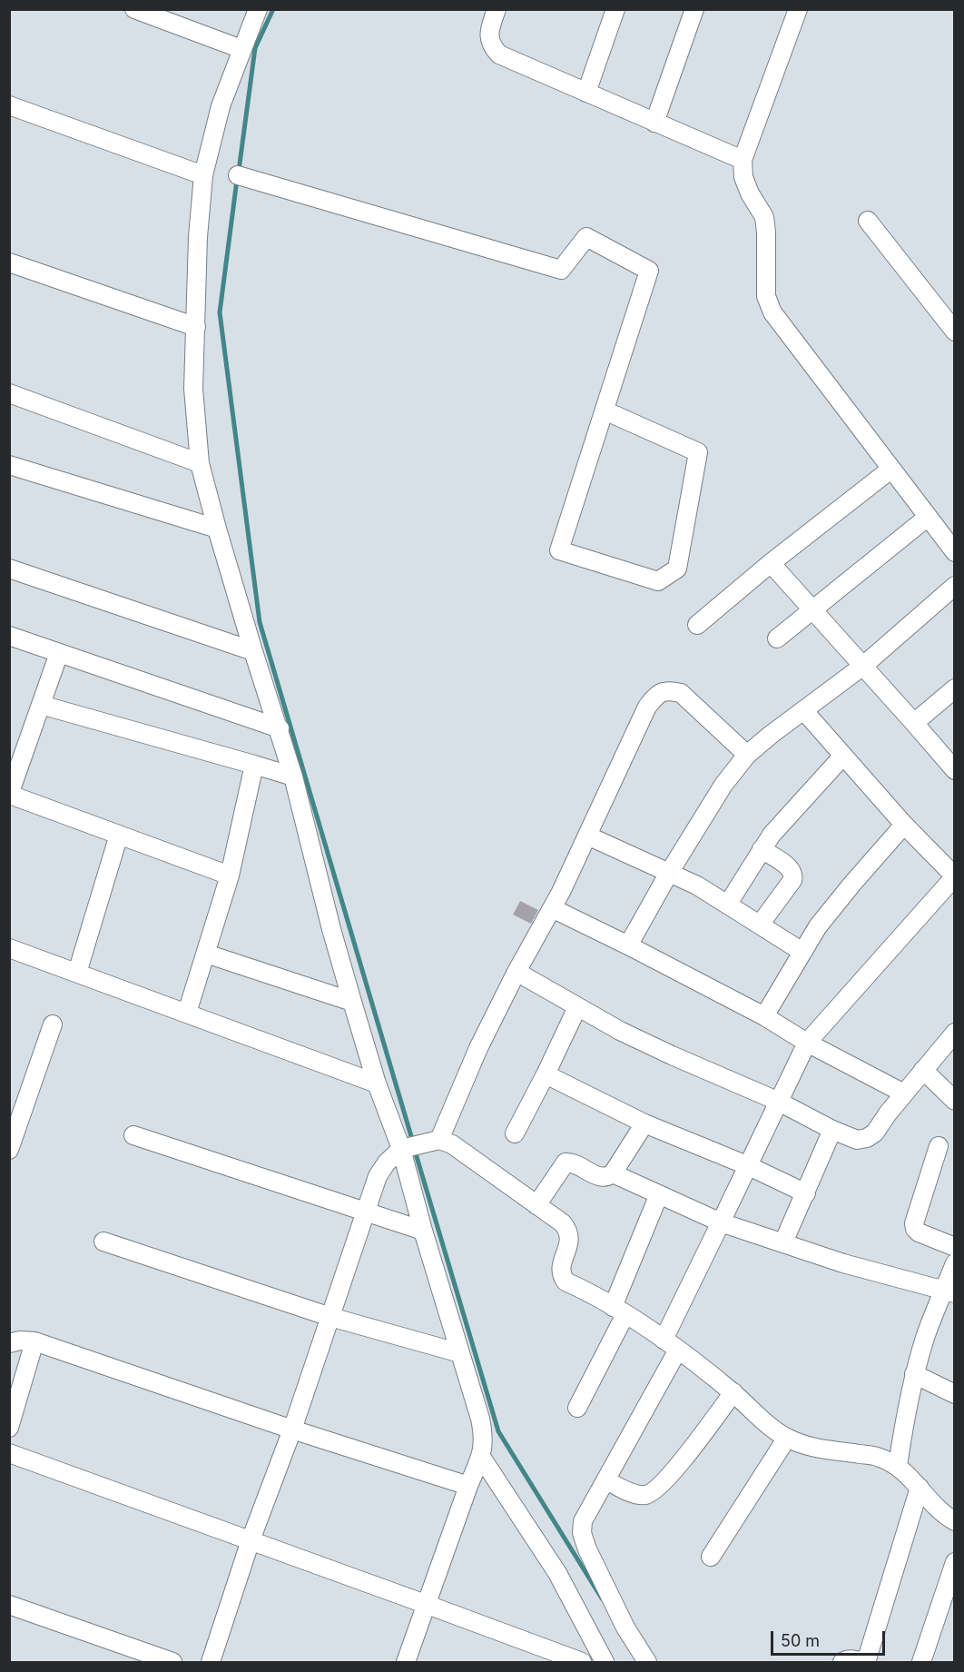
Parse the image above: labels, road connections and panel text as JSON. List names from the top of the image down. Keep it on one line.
{"scale_bar":"50 m"}
